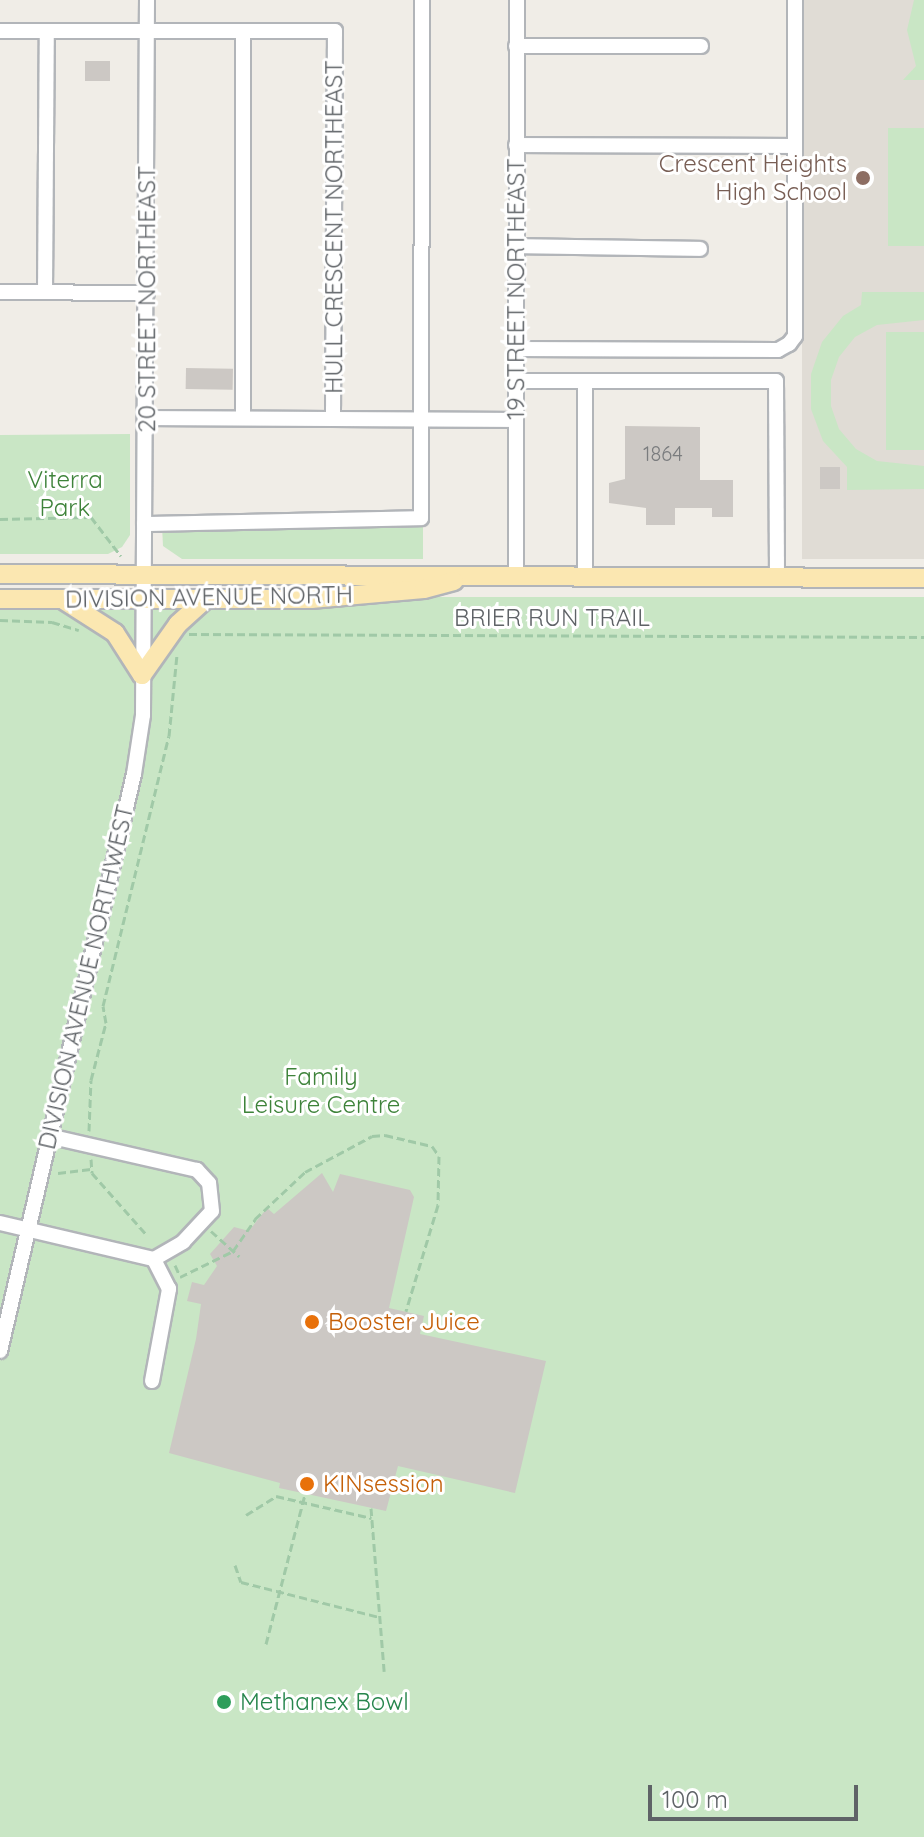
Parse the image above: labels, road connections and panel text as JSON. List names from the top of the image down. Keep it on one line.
{"streets":{"main road":["DIVISION AVENUE NORTH"],"street":["HULL CRESCENT NORTHEAST","19 STREET NORTHEAST","20 STREET NORTHEAST","DIVISION AVENUE NORTHWEST"],"path":["BRIER RUN TRAIL"]},"crossings":[["HULL CRESCENT NORTHEAST","20 STREET NORTHEAST"],["19 STREET NORTHEAST","DIVISION AVENUE NORTH"],["20 STREET NORTHEAST","DIVISION AVENUE NORTH"],["20 STREET NORTHEAST","DIVISION AVENUE NORTHWEST"],["DIVISION AVENUE NORTH","DIVISION AVENUE NORTHWEST"]],"parks":["Viterra Park","Family Leisure Centre"],"places":["Crescent Heights High School","Booster Juice","KINsession","Methanex Bowl"],"house_numbers":["1864"],"scale_bar":"100 m"}
